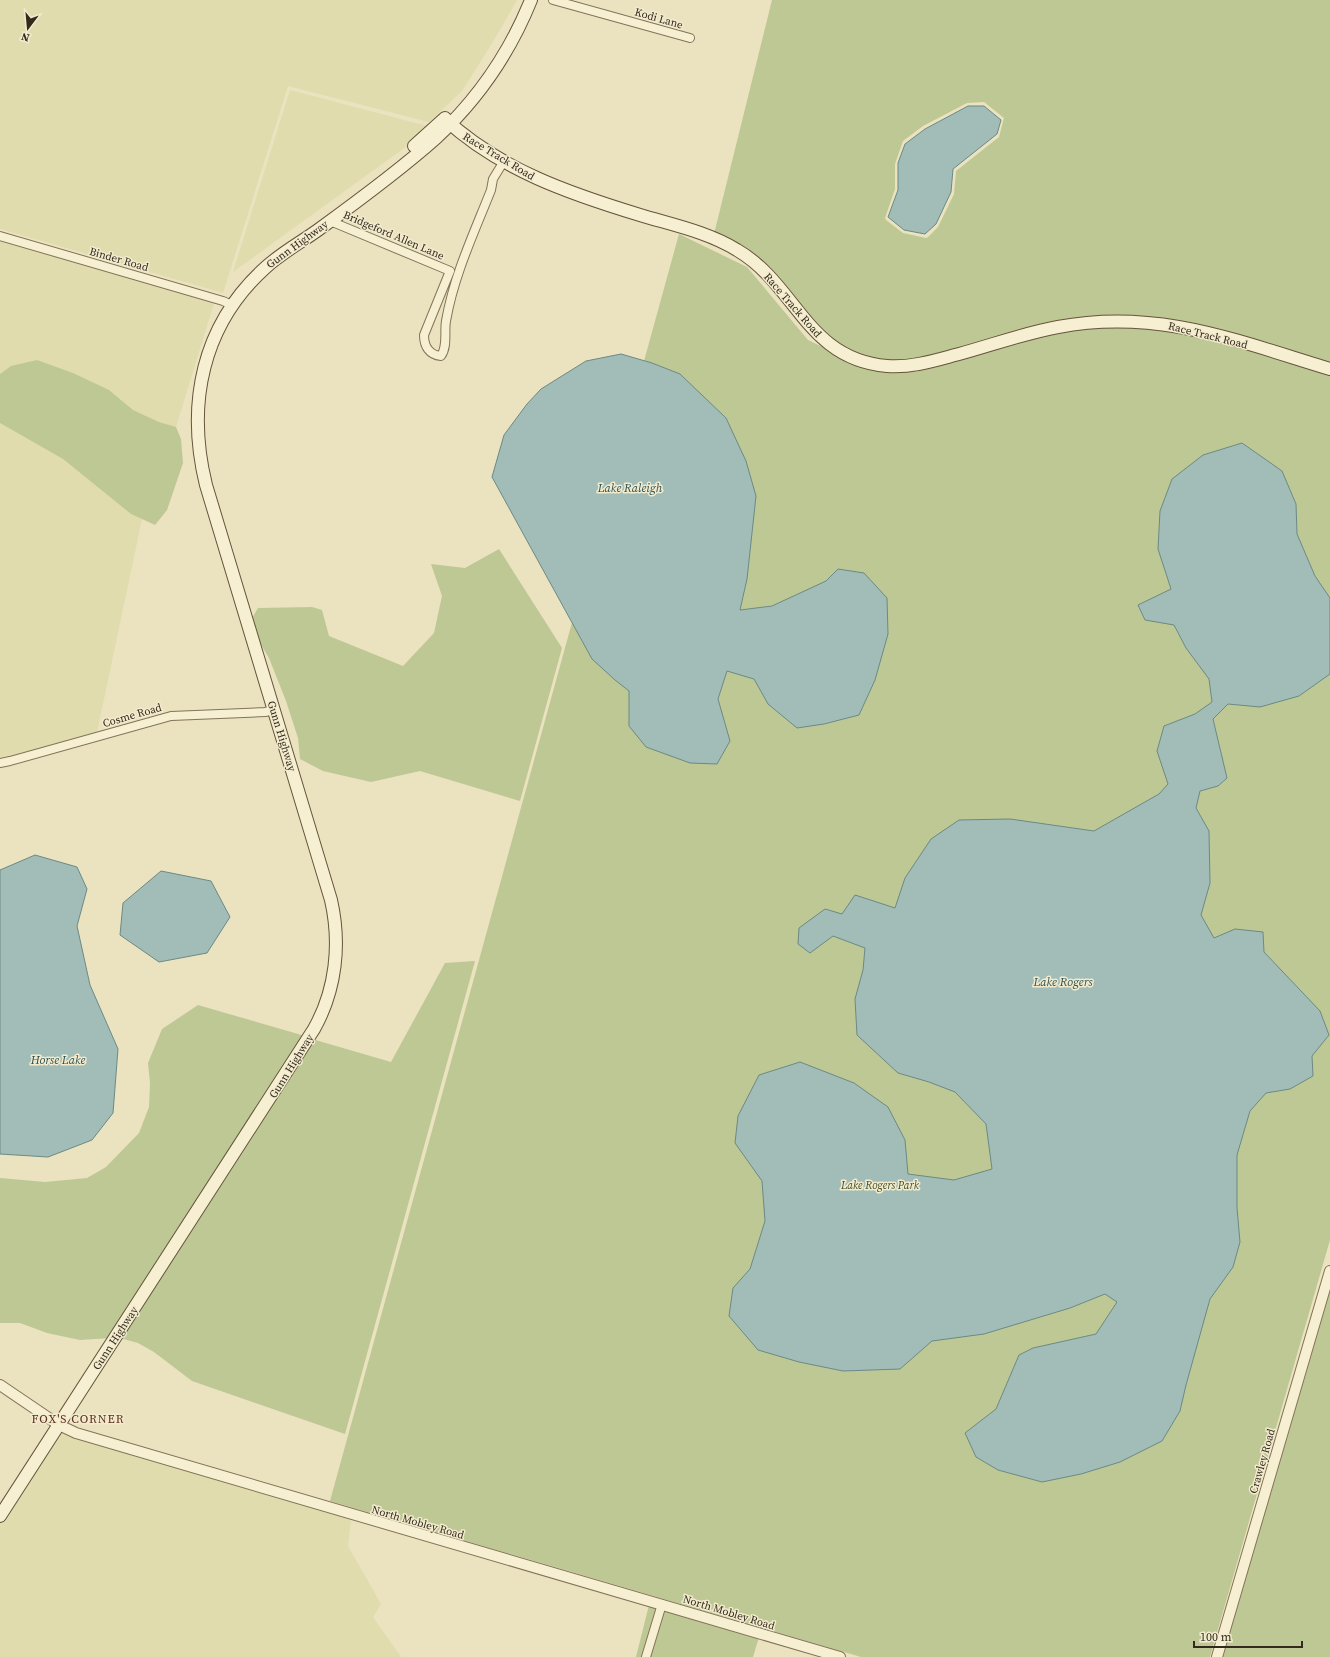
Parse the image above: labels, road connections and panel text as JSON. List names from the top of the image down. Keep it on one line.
{"streets":{"main road":["Race Track Road","Gunn Highway"],"street":["Kodi Lane","Bridgeford Allen Lane","Binder Road","Cosme Road","Crawley Road","North Mobley Road"]},"crossings":[["Race Track Road","Bridgeford Allen Lane"],["Race Track Road","Gunn Highway"],["Bridgeford Allen Lane","Gunn Highway"],["Gunn Highway","Binder Road"],["Gunn Highway","Cosme Road"],["Gunn Highway","North Mobley Road"]],"districts":["FOX'S CORNER"],"water":["Lake Raleigh","Lake Rogers","Horse Lake"],"parks":["Lake Rogers Park"],"scale_bar":"100 m","north":"bottom"}
